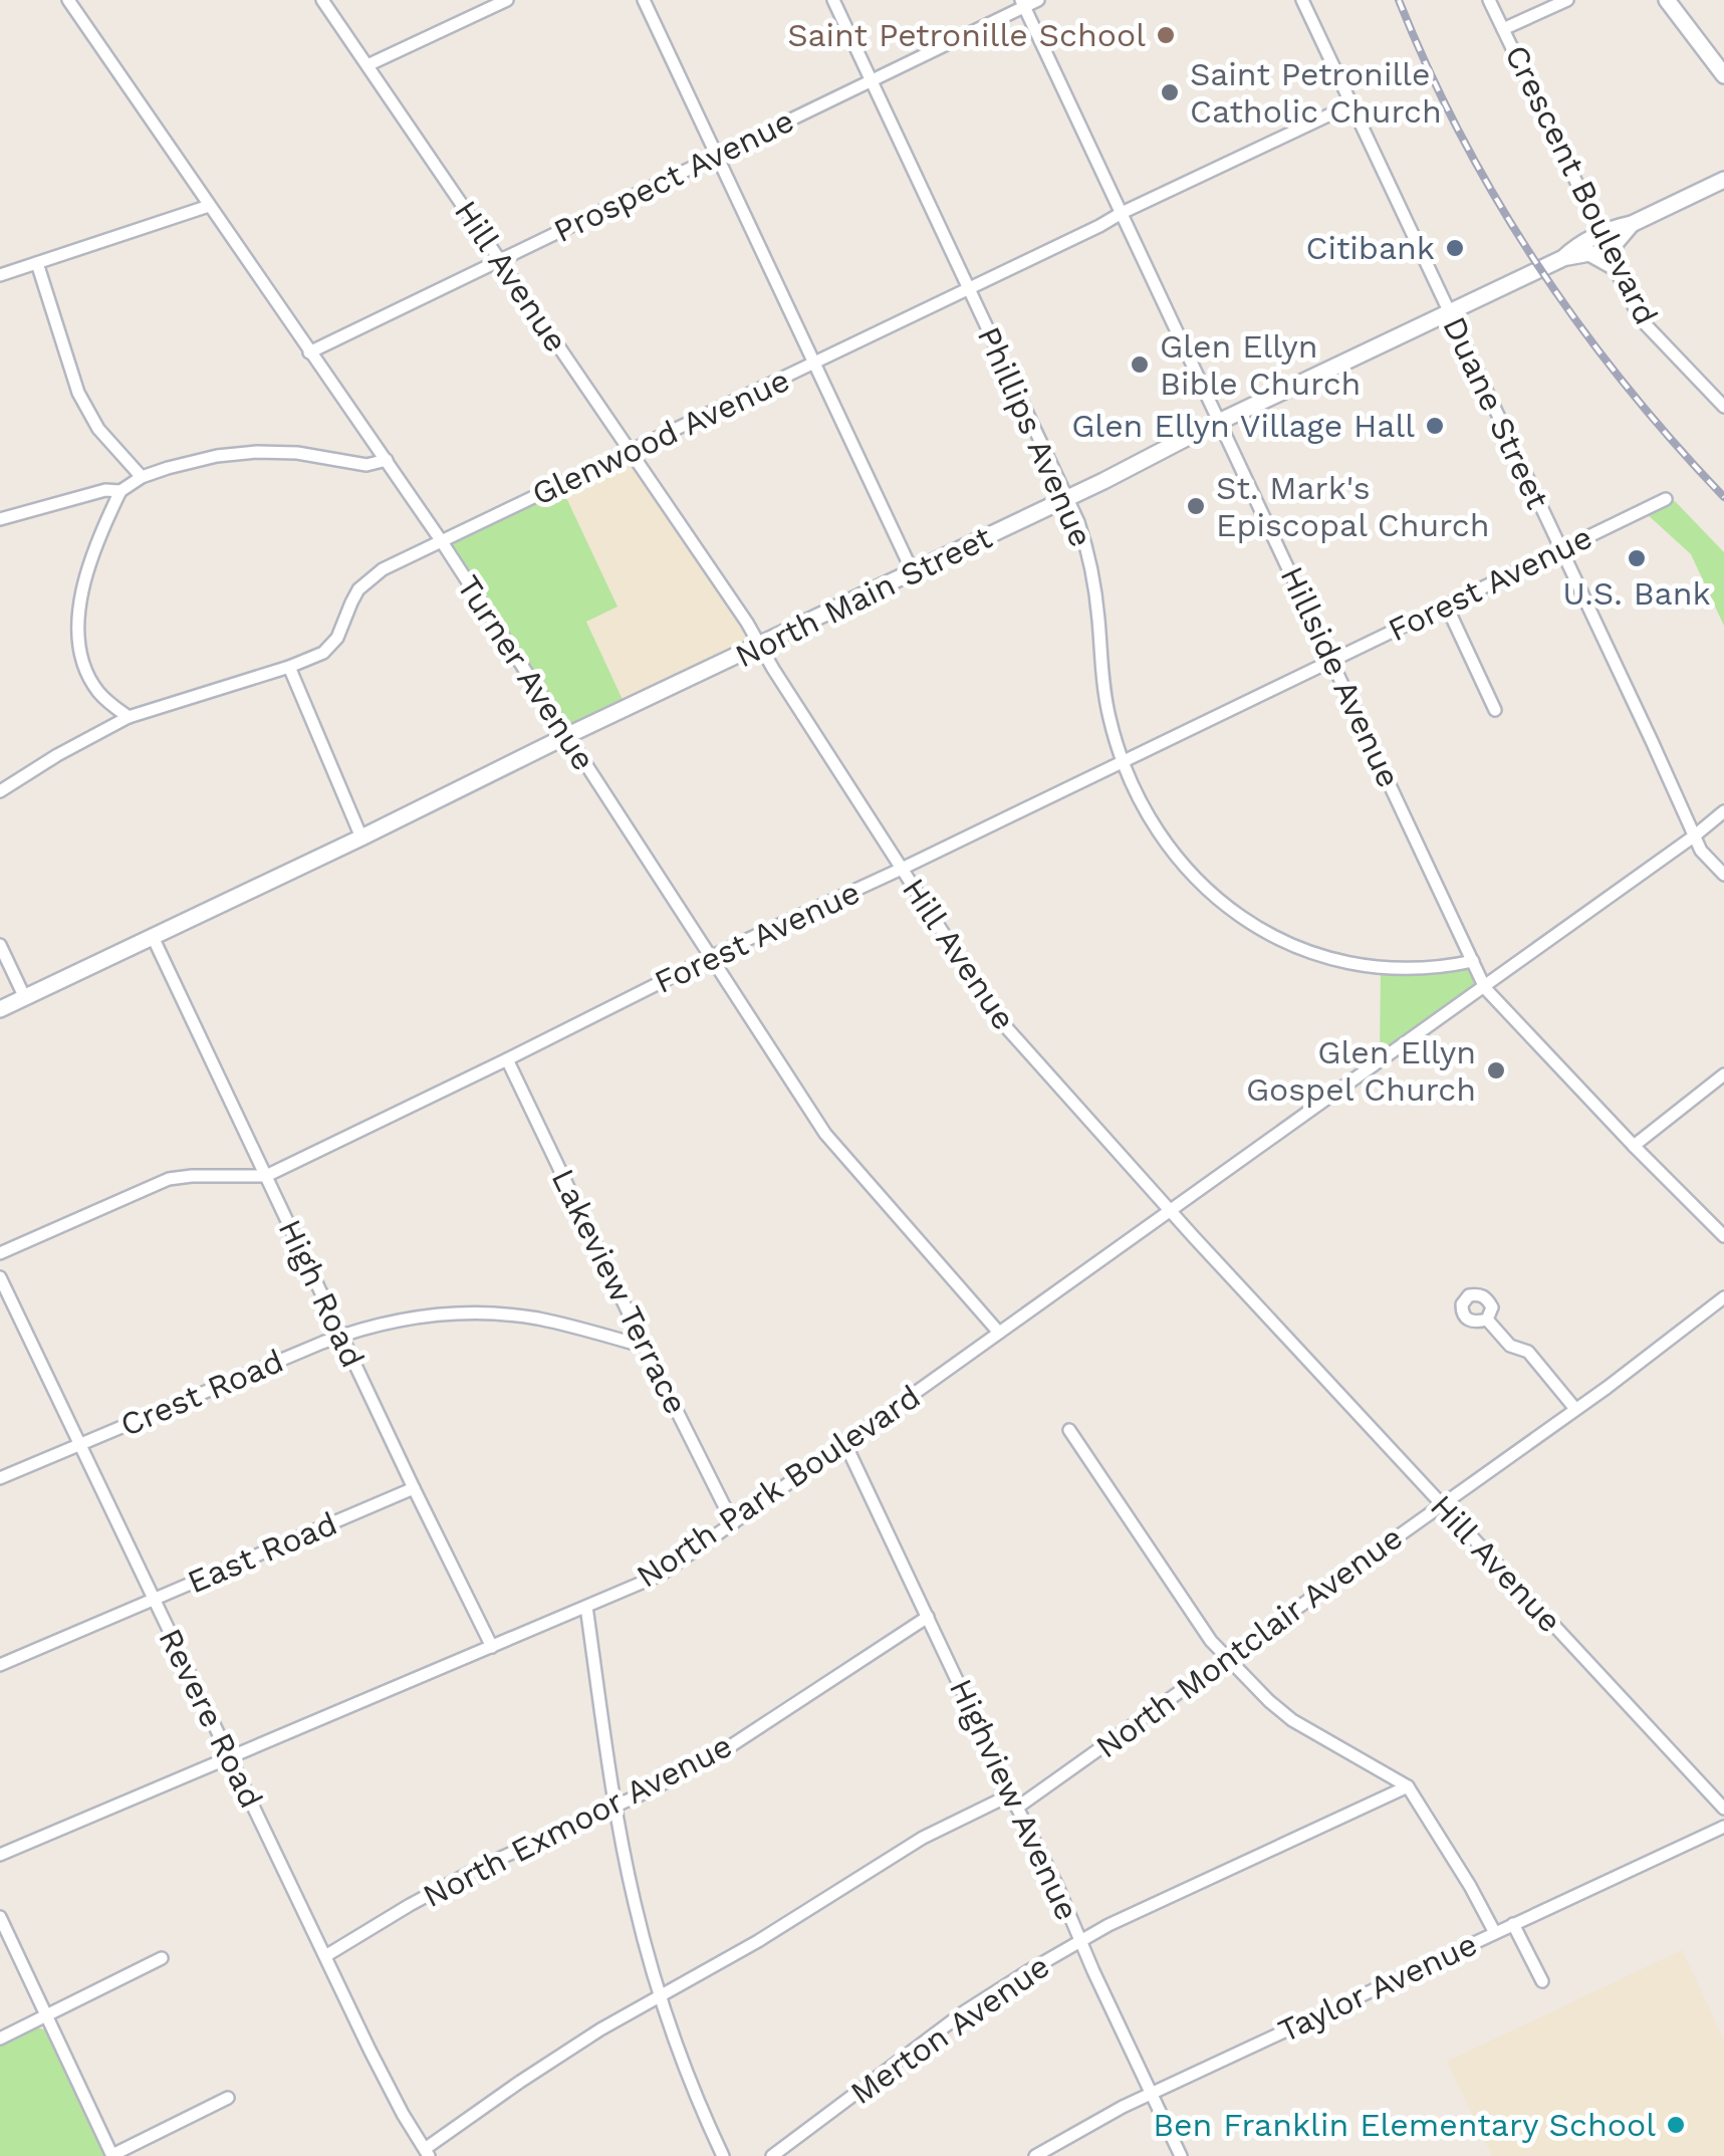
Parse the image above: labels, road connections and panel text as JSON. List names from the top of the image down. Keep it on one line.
{"streets":{"street":["Prospect Avenue","Crescent Boulevard","Hill Avenue","Duane Street","Glenwood Avenue","Phillips Avenue","Forest Avenue","North Main Street","Turner Avenue","Hillside Avenue","Lakeview Terrace","High Road","Crest Road","North Park Boulevard","East Road","North Montclair Avenue","Revere Road","Highview Avenue","North Exmoor Avenue","Taylor Avenue","Merton Avenue"]},"crossings":[["Prospect Avenue","Hill Avenue"],["Prospect Avenue","Phillips Avenue"],["Prospect Avenue","Turner Avenue"],["Prospect Avenue","Hillside Avenue"],["Crescent Boulevard","North Main Street"],["Hill Avenue","Glenwood Avenue"],["Hill Avenue","Forest Avenue"],["Hill Avenue","North Main Street"],["Hill Avenue","North Park Boulevard"],["Hill Avenue","North Montclair Avenue"],["Duane Street","Glenwood Avenue"],["Duane Street","Forest Avenue"],["Duane Street","North Main Street"],["Duane Street","North Park Boulevard"],["Glenwood Avenue","Phillips Avenue"],["Glenwood Avenue","Turner Avenue"],["Glenwood Avenue","Hillside Avenue"],["Phillips Avenue","Forest Avenue"],["Phillips Avenue","North Main Street"],["Phillips Avenue","Hillside Avenue"],["Forest Avenue","Turner Avenue"],["Forest Avenue","Hillside Avenue"],["Forest Avenue","Lakeview Terrace"],["Forest Avenue","High Road"],["North Main Street","Turner Avenue"],["North Main Street","Hillside Avenue"],["North Main Street","High Road"],["Turner Avenue","North Park Boulevard"],["Hillside Avenue","North Park Boulevard"],["Lakeview Terrace","Crest Road"],["Lakeview Terrace","North Park Boulevard"],["High Road","Crest Road"],["High Road","North Park Boulevard"],["High Road","East Road"],["Crest Road","Revere Road"],["North Park Boulevard","Revere Road"],["North Park Boulevard","Highview Avenue"],["East Road","Revere Road"],["North Montclair Avenue","Highview Avenue"],["Revere Road","North Exmoor Avenue"],["Highview Avenue","North Exmoor Avenue"],["Highview Avenue","Taylor Avenue"],["Highview Avenue","Merton Avenue"]],"places":["Saint Petronille School","Saint Petronille Catholic Church","Citibank","Glen Ellyn Bible Church","Glen Ellyn Village Hall","St. Mark's Episcopal Church","U.S. Bank","Glen Ellyn Gospel Church","Ben Franklin Elementary School"]}
